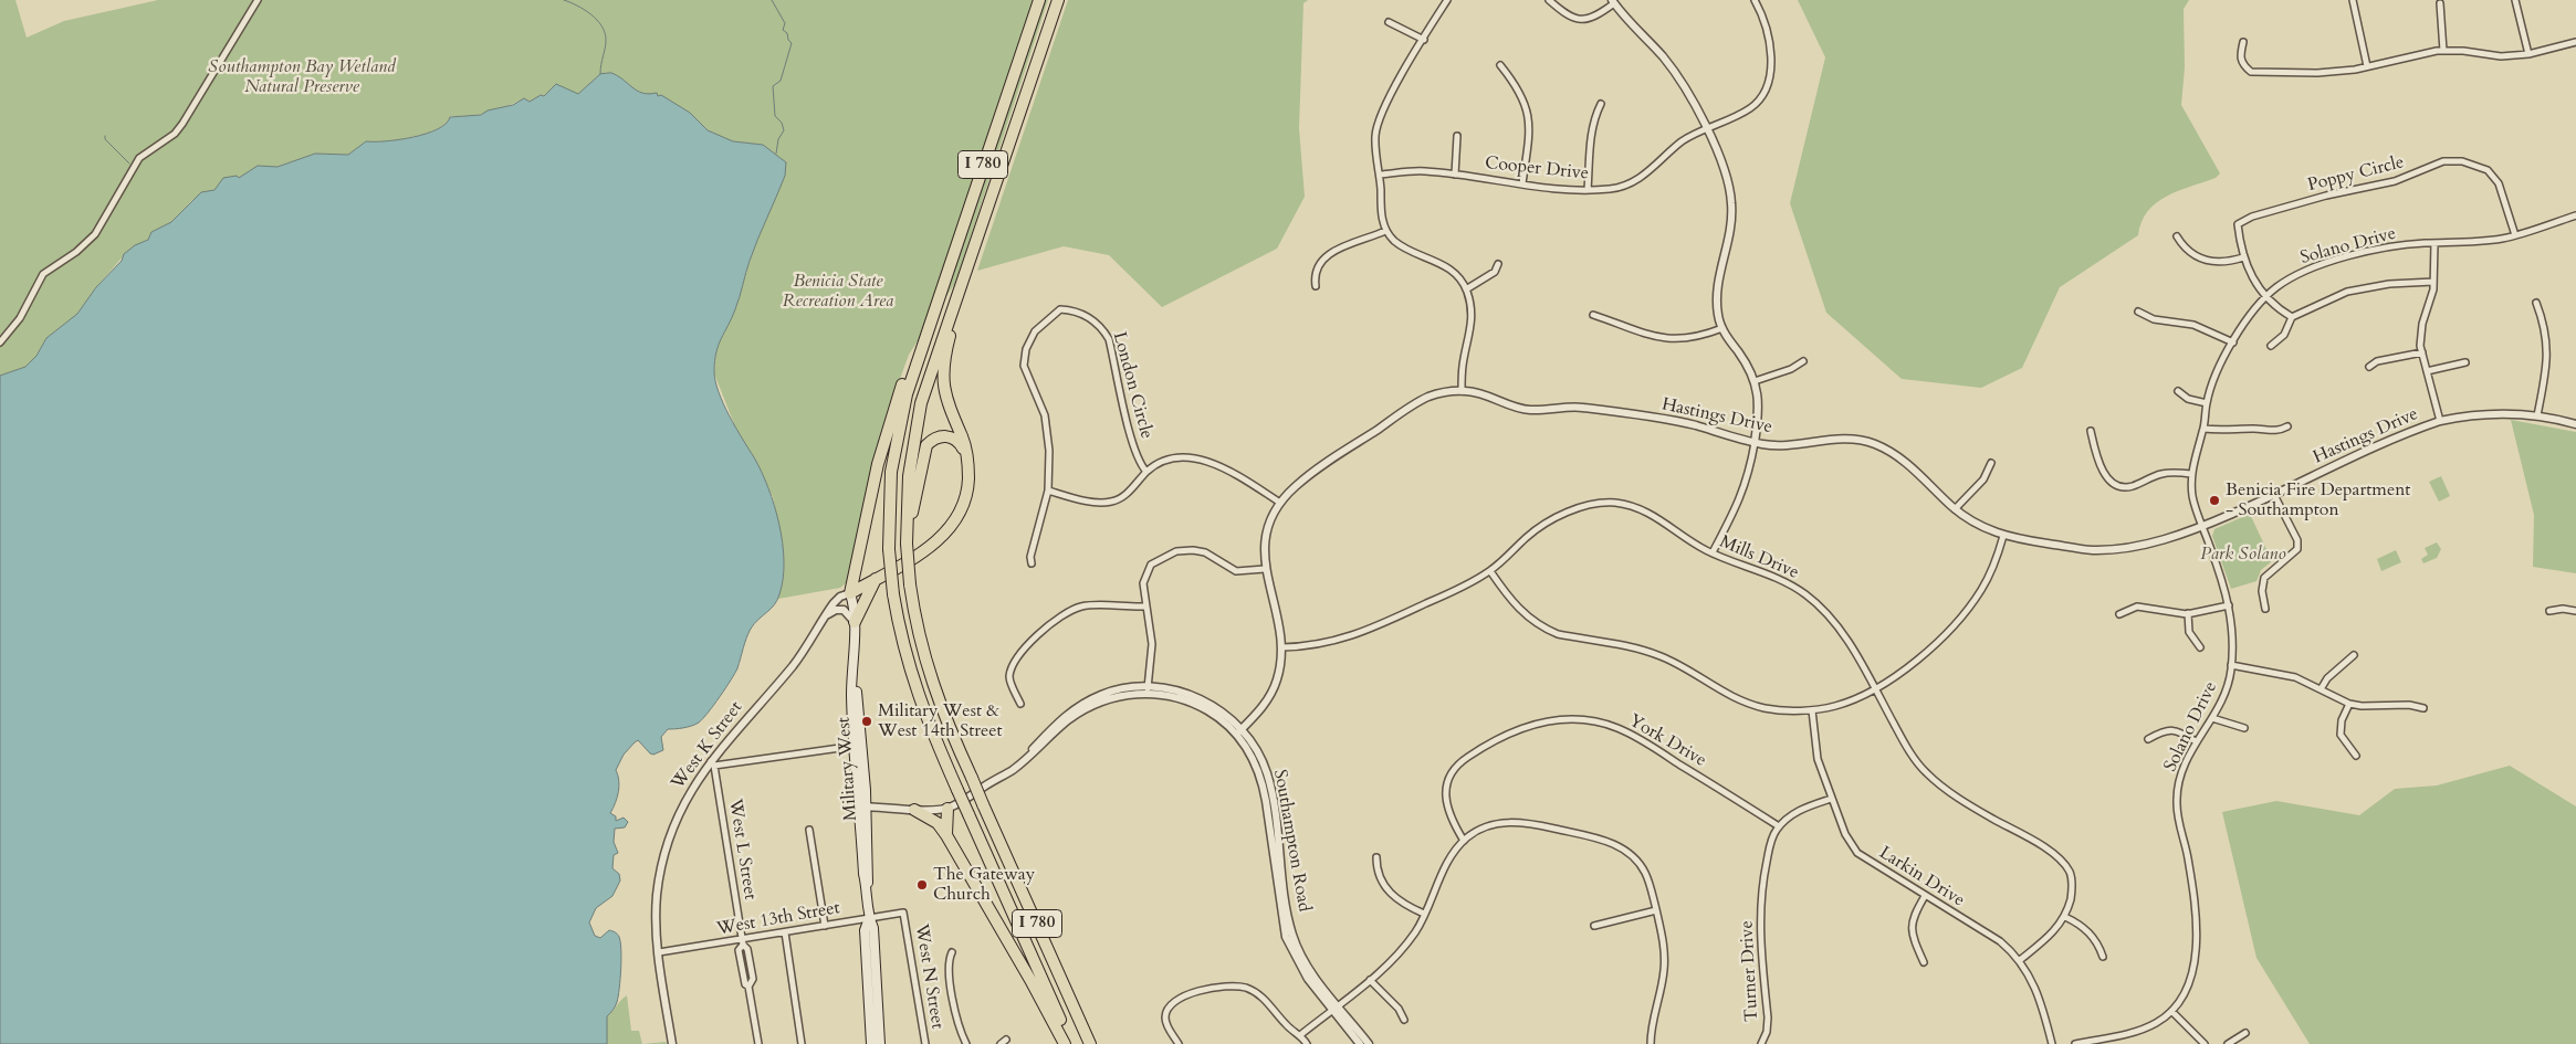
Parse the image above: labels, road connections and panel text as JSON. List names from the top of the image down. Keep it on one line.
{"streets":{"highway":["I 780"],"main road":["Military West"],"street":["Cooper Drive","Poppy Circle","Solano Drive","London Circle","Hastings Drive","Mills Drive","York Drive","West K Street","Southampton Road","West L Street","Larkin Drive","West 13th Street","Turner Drive","West N Street"]},"crossings":[["Poppy Circle","Solano Drive"],["Solano Drive","Hastings Drive"],["Hastings Drive","Mills Drive"],["Hastings Drive","Southampton Road"],["Mills Drive","Larkin Drive"],["York Drive","Turner Drive"],["West K Street","Military West"],["West K Street","West L Street"],["West K Street","West 13th Street"],["Military West","Southampton Road"],["Military West","West 13th Street"],["West L Street","West 13th Street"],["West 13th Street","West N Street"]],"parks":["Southampton Bay Wetland Natural Preserve","Benicia State Recreation Area","Park Solano"],"places":["Benicia Fire Department - Southampton","Military West & West 14th Street","The Gateway Church"]}
